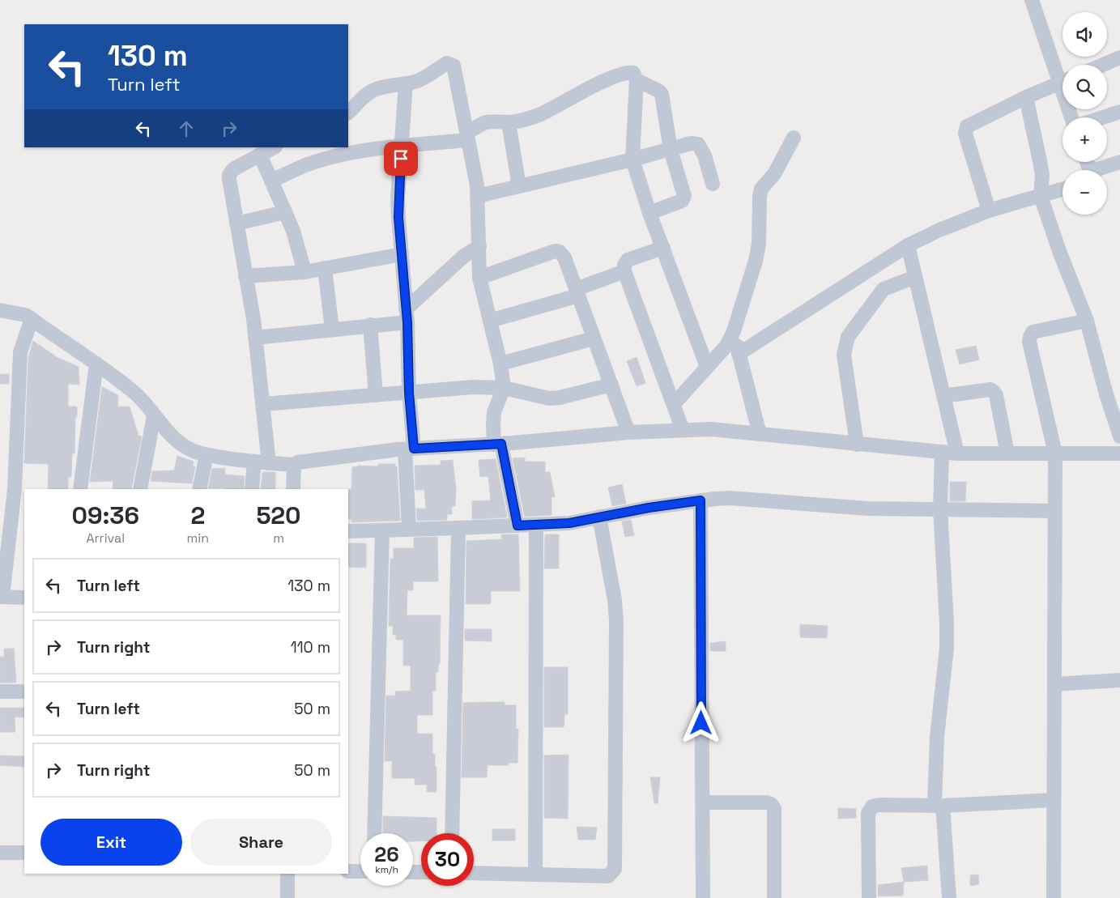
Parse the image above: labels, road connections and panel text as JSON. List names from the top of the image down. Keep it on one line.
{"page":{"map_buttons":["+","−"],"turn":["130 m","Turn left"],"eta":["09:36","Arrival","2","min","520","m"],"list":[{"name":"Turn left","value":"130 m"},{"name":"Turn right","value":"110 m"},{"name":"Turn left","value":"50 m"},{"name":"Turn right","value":"50 m"}],"buttons":["Exit","Share"],"speed":"26 km/h","limit":"30"}}
